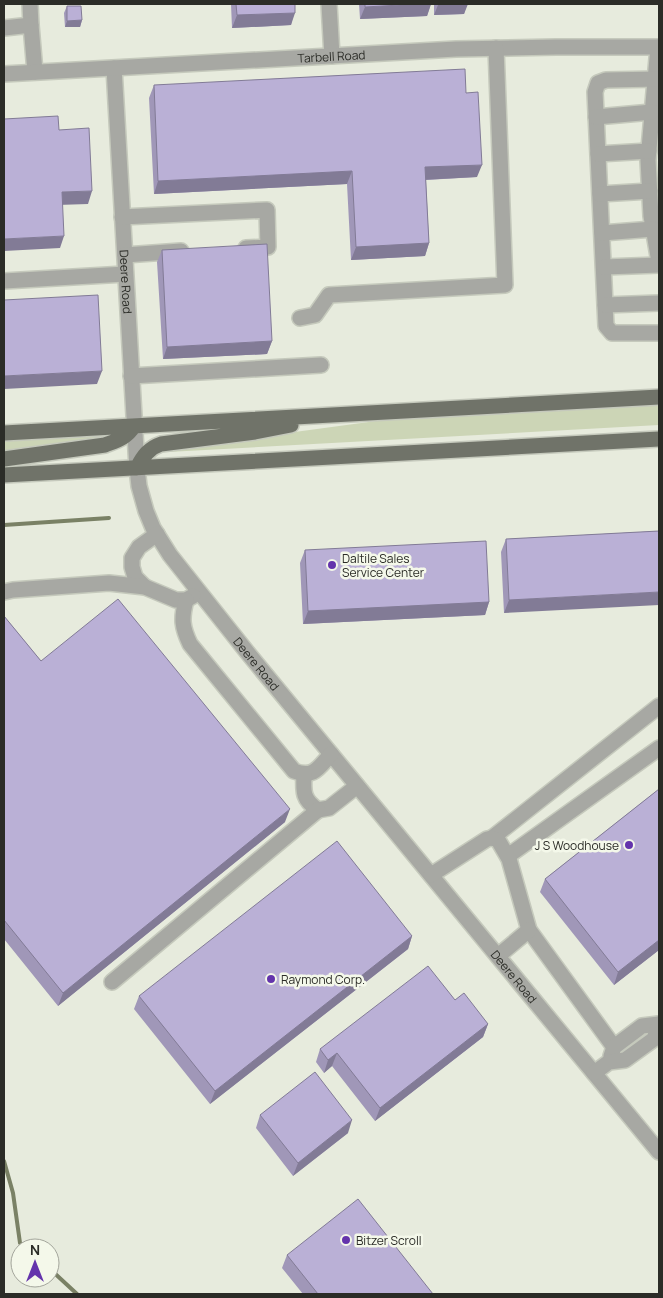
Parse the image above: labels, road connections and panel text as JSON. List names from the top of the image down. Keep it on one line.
{"streets":{"street":["Tarbell Road","Deere Road"]},"crossings":[["Tarbell Road","Deere Road"]],"places":["Daltile Sales Service Center","J S Woodhouse","Raymond Corp.","Bitzer Scroll"],"north":"top"}
